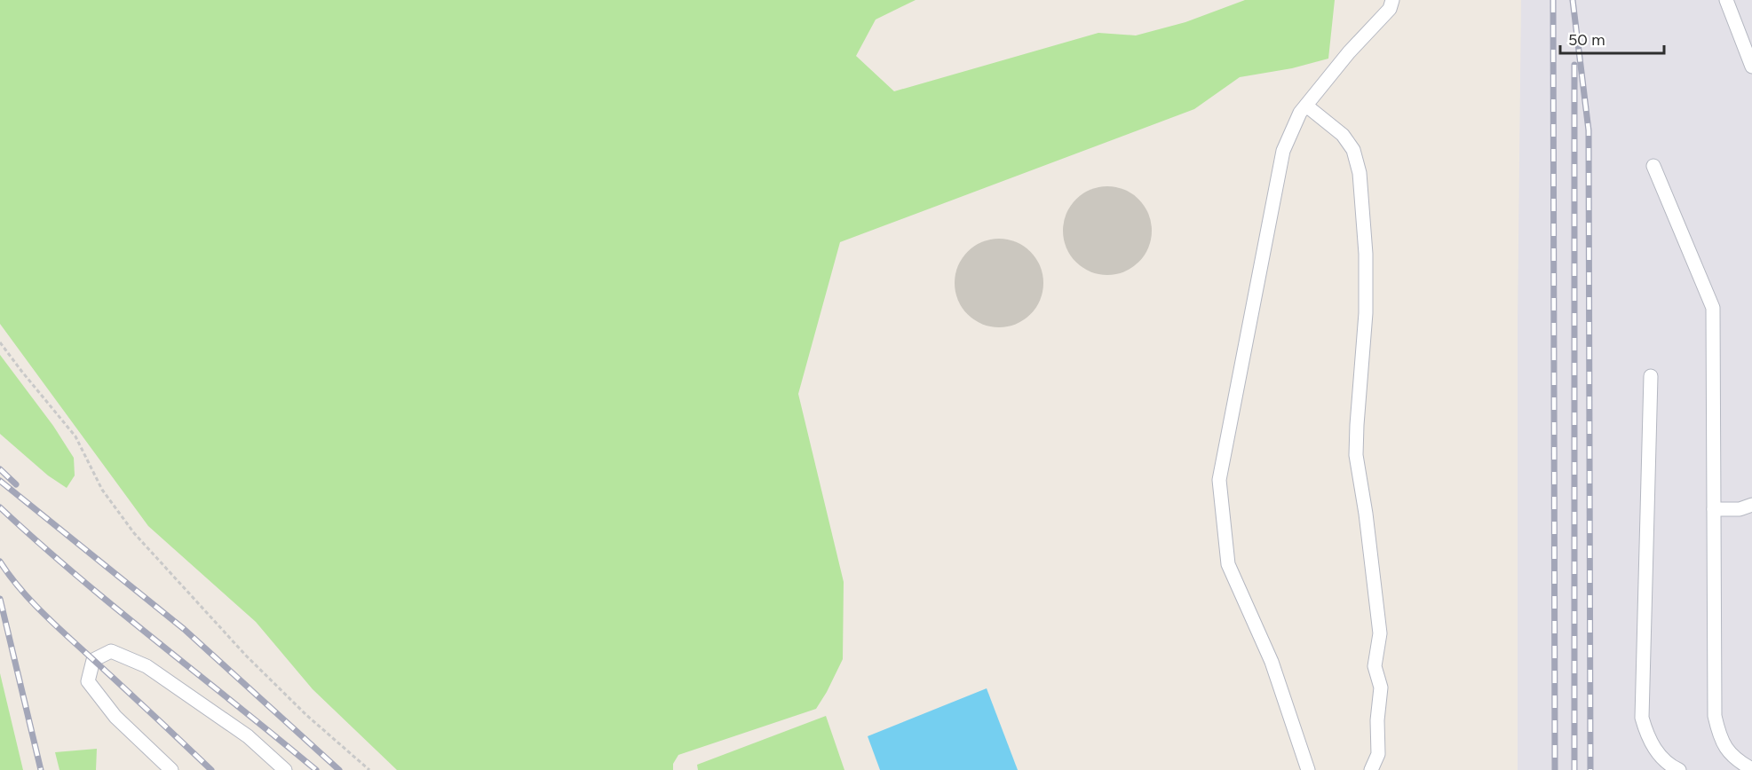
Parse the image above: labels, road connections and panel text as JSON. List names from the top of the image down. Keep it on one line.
{"scale_bar":"50 m"}
